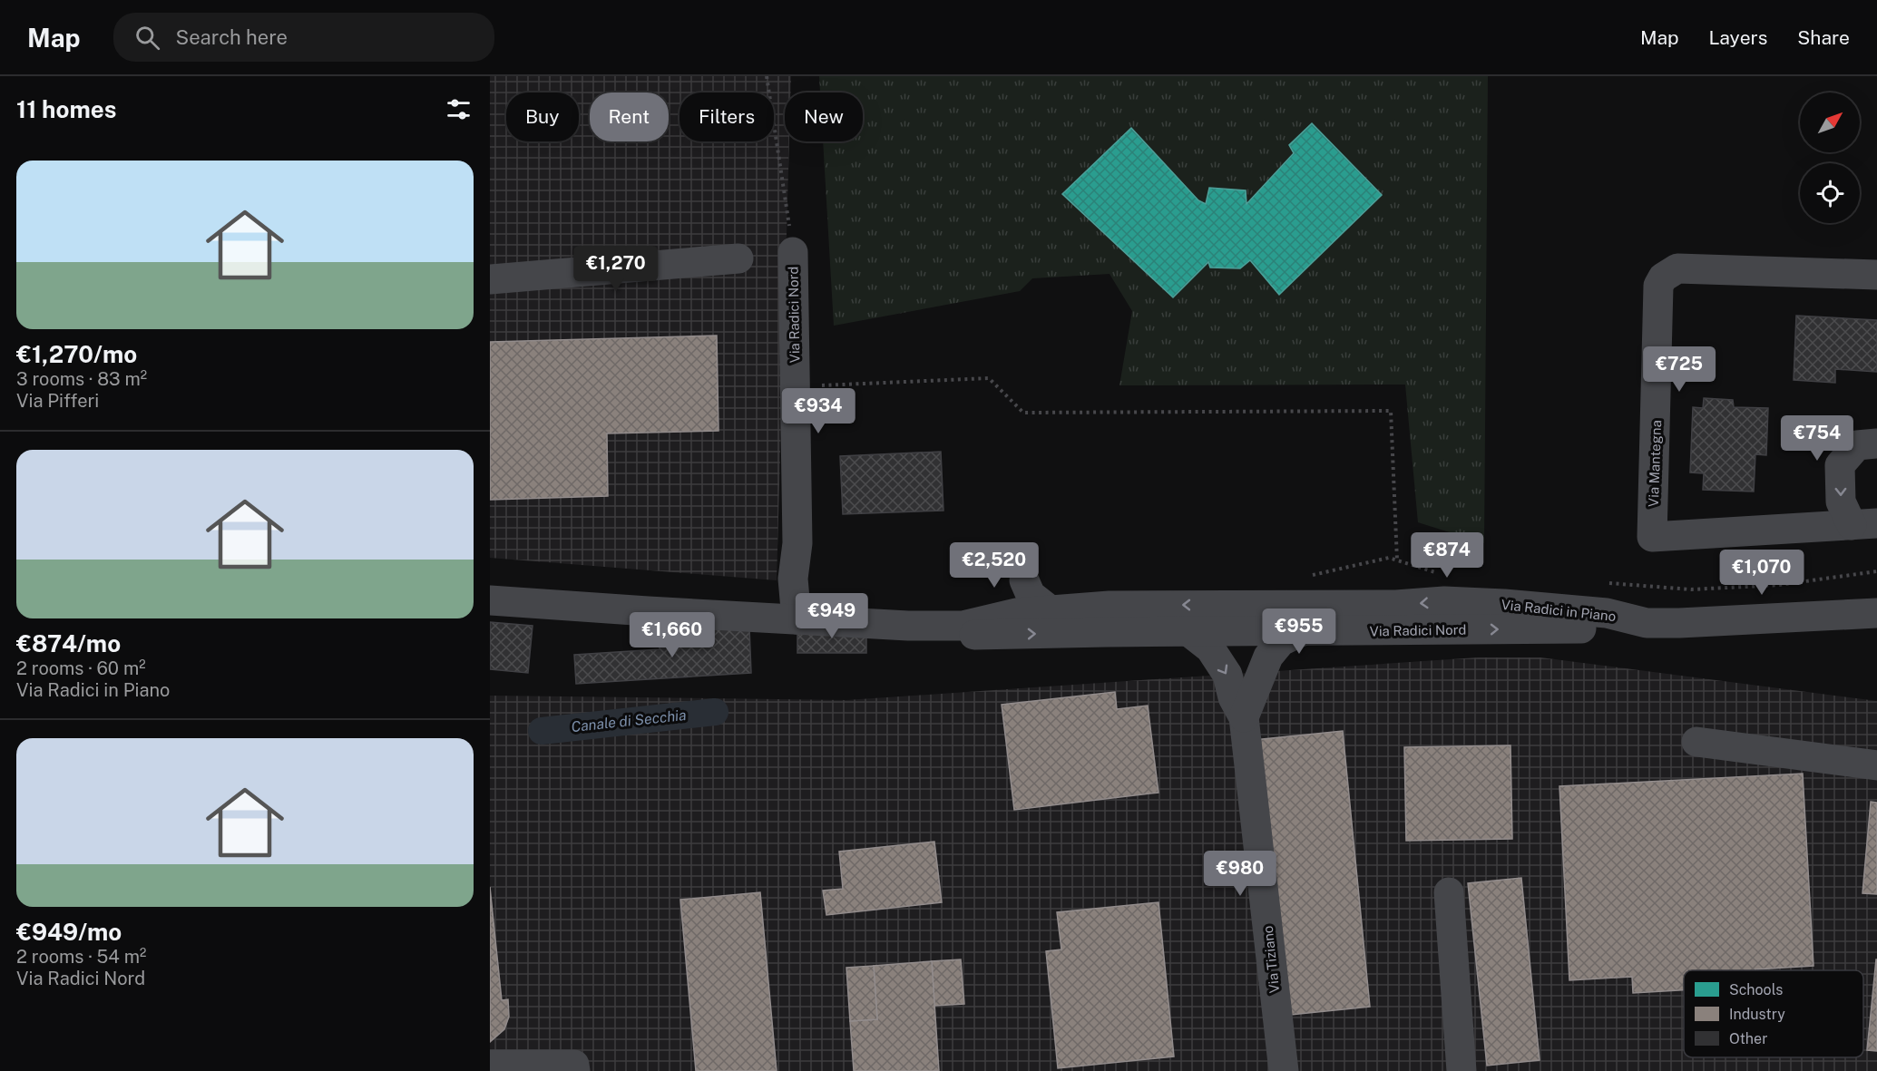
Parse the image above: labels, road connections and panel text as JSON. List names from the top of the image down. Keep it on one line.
{"streets":{"street":["Via Radici Nord","Via Mantegna","Via Radici in Piano","Via Tiziano"]},"crossings":[["Via Radici Nord","Via Radici in Piano"]],"one_way":["Via Radici in Piano"],"water":["Canale di Secchia"],"legend":["Schools","Industry","Other"],"north":"top right","page":{"header":"Map","search":"Search here","nav":["Map","Layers","Share"],"heading":"11 homes","chip":["Buy","Rent","Filters","New"],"list":[{"name":"€1,270/mo","note":"3 rooms · 83 m² · Via Pifferi"},{"name":"€874/mo","note":"2 rooms · 60 m² · Via Radici in Piano"},{"name":"€949/mo","note":"2 rooms · 54 m² · Via Radici Nord"}],"price":["€1,270","€725","€934","€754","€874","€2,520","€1,070","€949","€955","€1,660","€980"]}}
